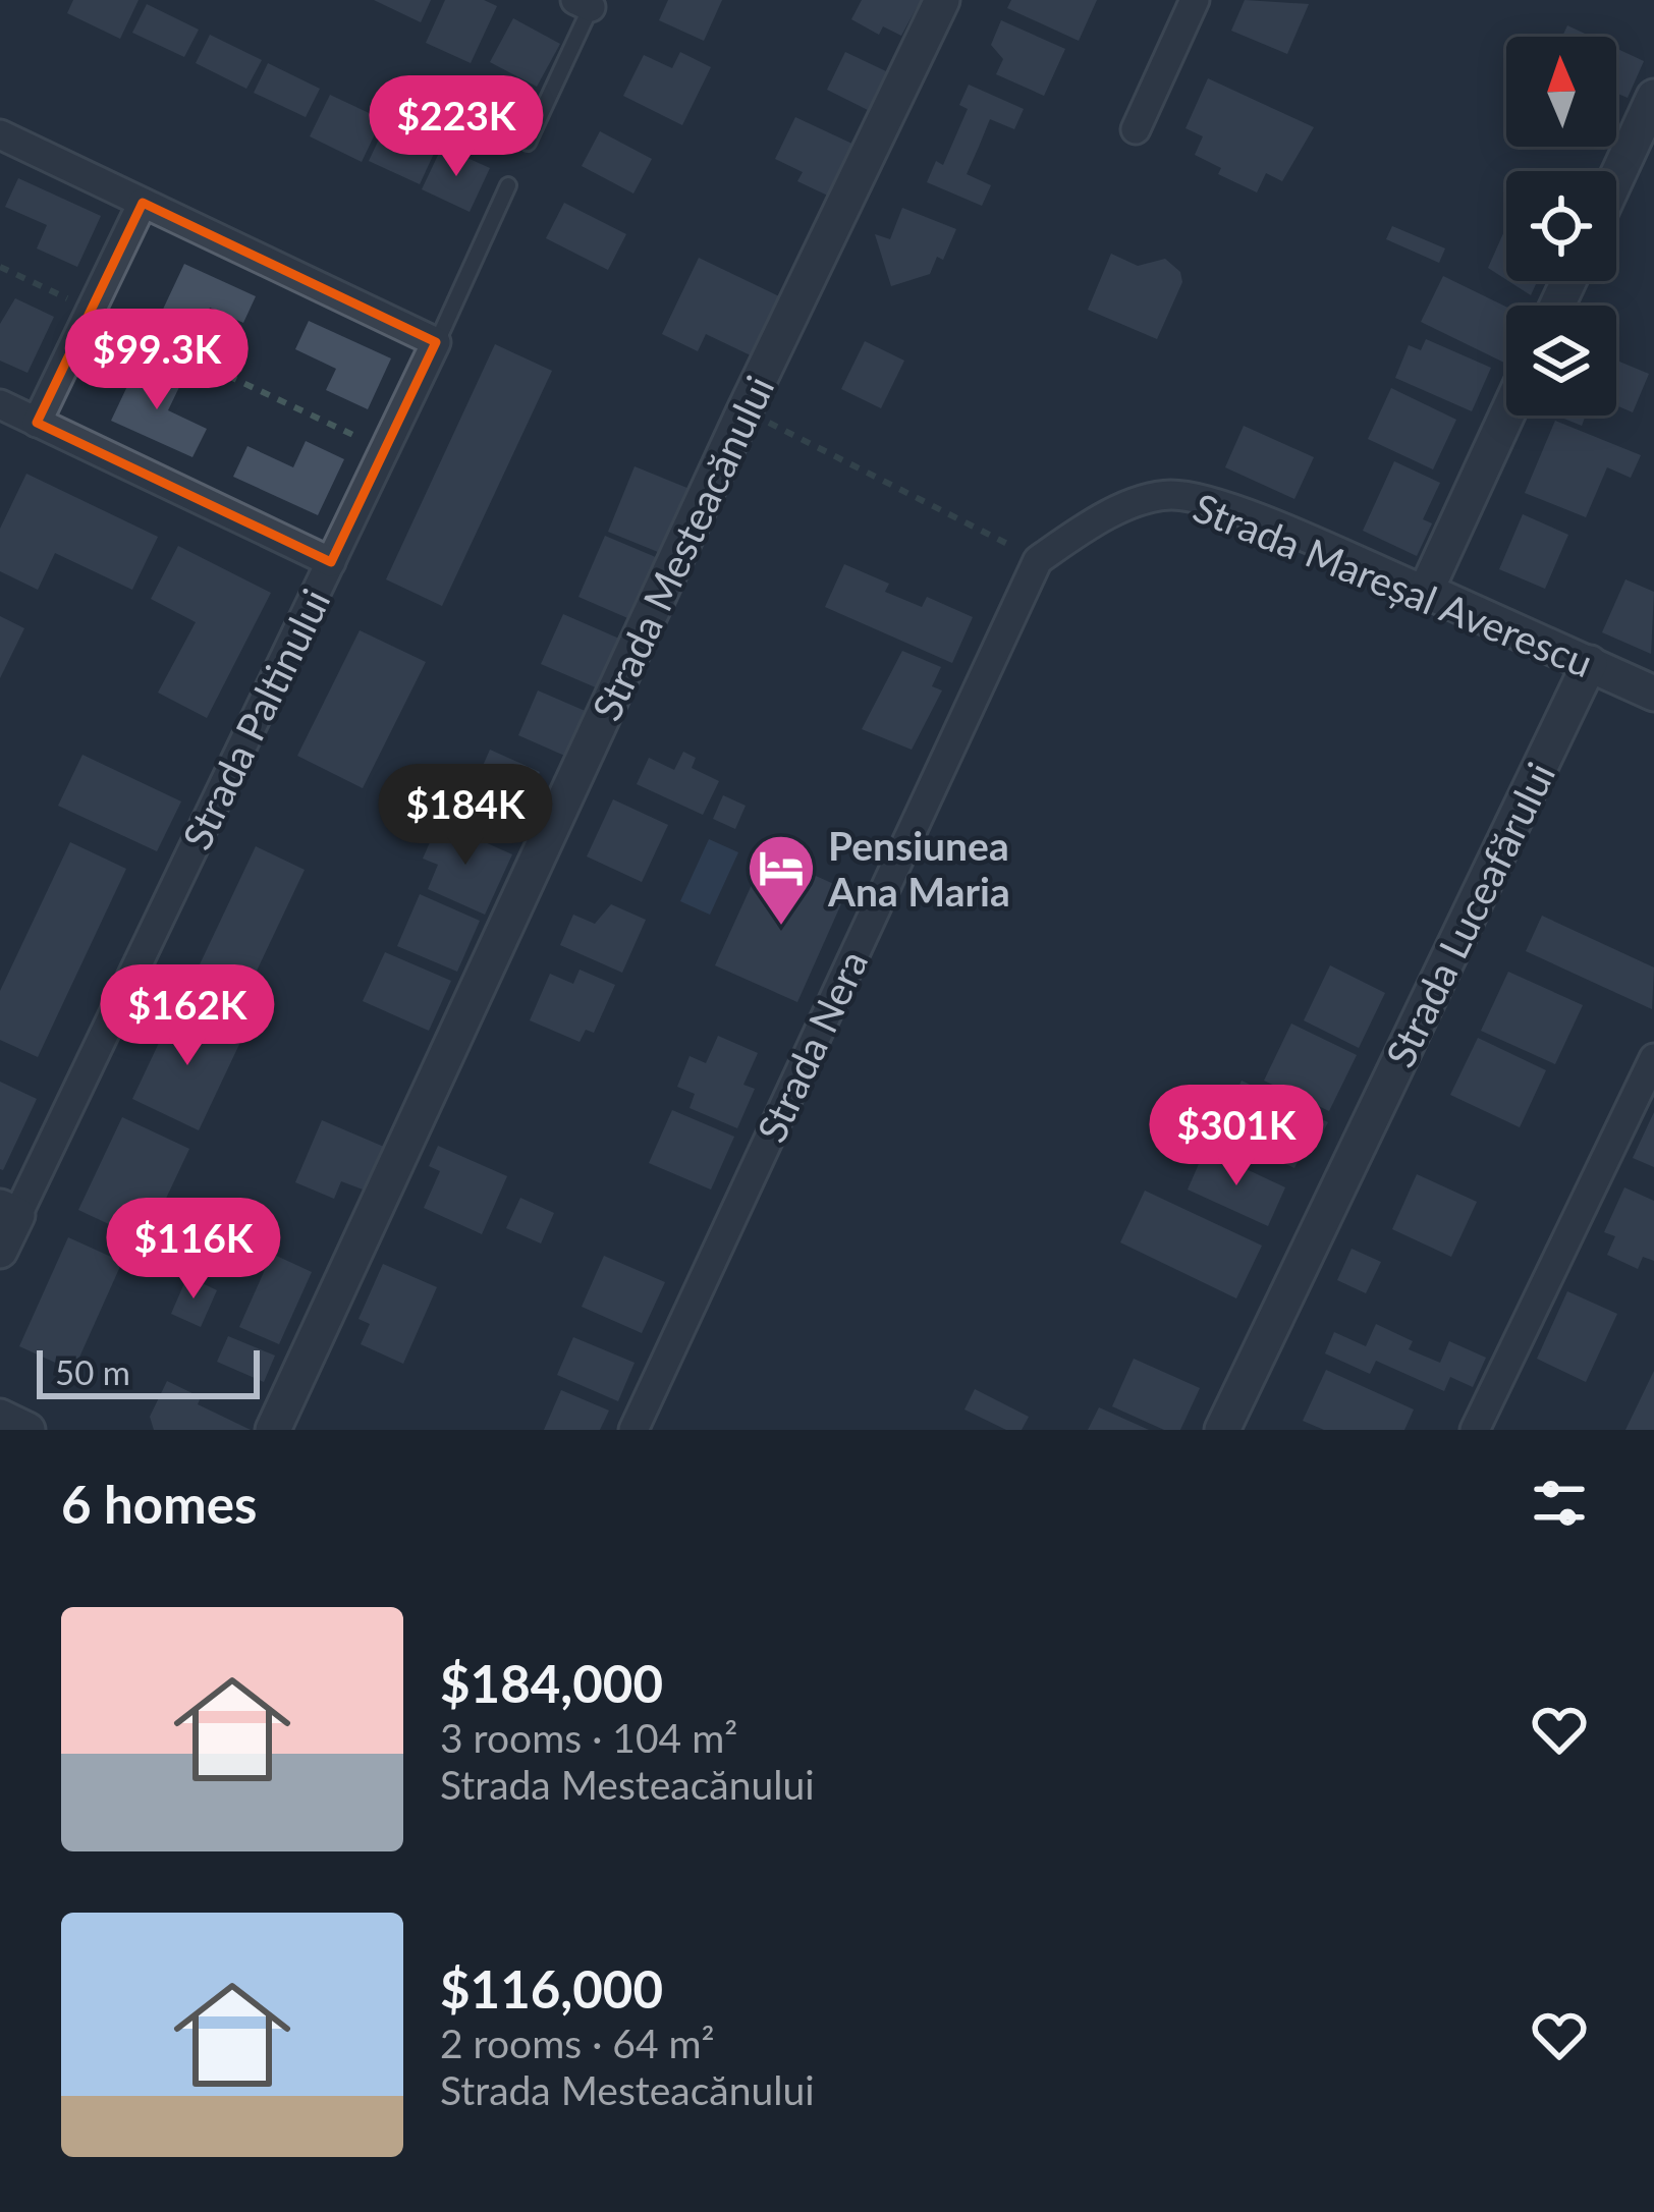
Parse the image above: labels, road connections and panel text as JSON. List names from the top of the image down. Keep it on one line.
{"streets":{"street":["Strada Mesteacănului","Strada Mareșal Averescu","Strada Paltinului","Strada Luceafărului","Strada Nera"]},"crossings":[["Strada Mareșal Averescu","Strada Luceafărului"],["Strada Mareșal Averescu","Strada Nera"]],"places":{"hotel":["Pensiunea Ana Maria"]},"scale_bar":"50 m","north":"top","page":{"price":["$223K","$99.3K","$184K","$162K","$301K","$116K"],"scale":"50 m","heading":"6 homes","list":[{"name":"$184,000","note":"3 rooms · 104 m² · Strada Mesteacănului"},{"name":"$116,000","note":"2 rooms · 64 m² · Strada Mesteacănului"}]}}
